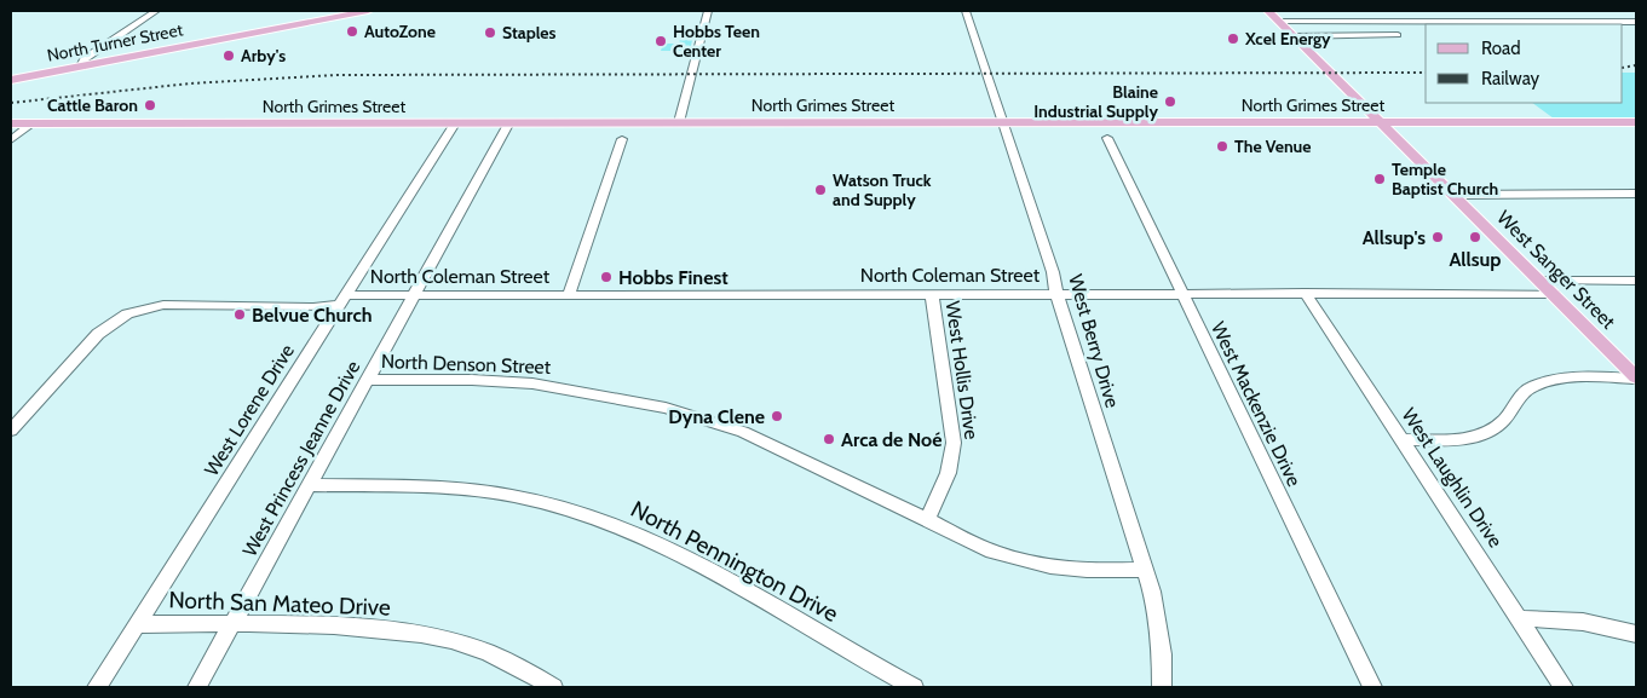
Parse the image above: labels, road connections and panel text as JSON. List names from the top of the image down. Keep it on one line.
{"streets":{"main road":["North Turner Street","North Grimes Street","West Sanger Street"],"street":["North Coleman Street","West Berry Drive","North Denson Street","West Hollis Drive","West Mackenzie Drive","West Lorene Drive","West Princess Jeanne Drive","West Laughlin Drive","North Pennington Drive","North San Mateo Drive"]},"crossings":[["North Grimes Street","West Sanger Street"],["North Grimes Street","West Berry Drive"],["North Grimes Street","West Lorene Drive"],["North Grimes Street","West Princess Jeanne Drive"],["West Sanger Street","North Coleman Street"],["North Coleman Street","West Berry Drive"],["North Coleman Street","West Hollis Drive"],["North Coleman Street","West Mackenzie Drive"],["North Coleman Street","West Lorene Drive"],["North Coleman Street","West Princess Jeanne Drive"],["North Coleman Street","West Laughlin Drive"],["West Berry Drive","North Denson Street"],["North Denson Street","West Hollis Drive"],["North Denson Street","West Princess Jeanne Drive"],["West Lorene Drive","North San Mateo Drive"],["West Princess Jeanne Drive","North Pennington Drive"],["West Princess Jeanne Drive","North San Mateo Drive"]],"places":["AutoZone","Staples","Xcel Energy","Hobbs Teen Center","Arby's","Blaine Industrial Supply","Cattle Baron","The Venue","Temple Baptist Church","Watson Truck and Supply","Allsup's","Allsup","Hobbs Finest","Belvue Church","Dyna Clene","Arca de Noé"],"legend":["Road","Railway"]}
